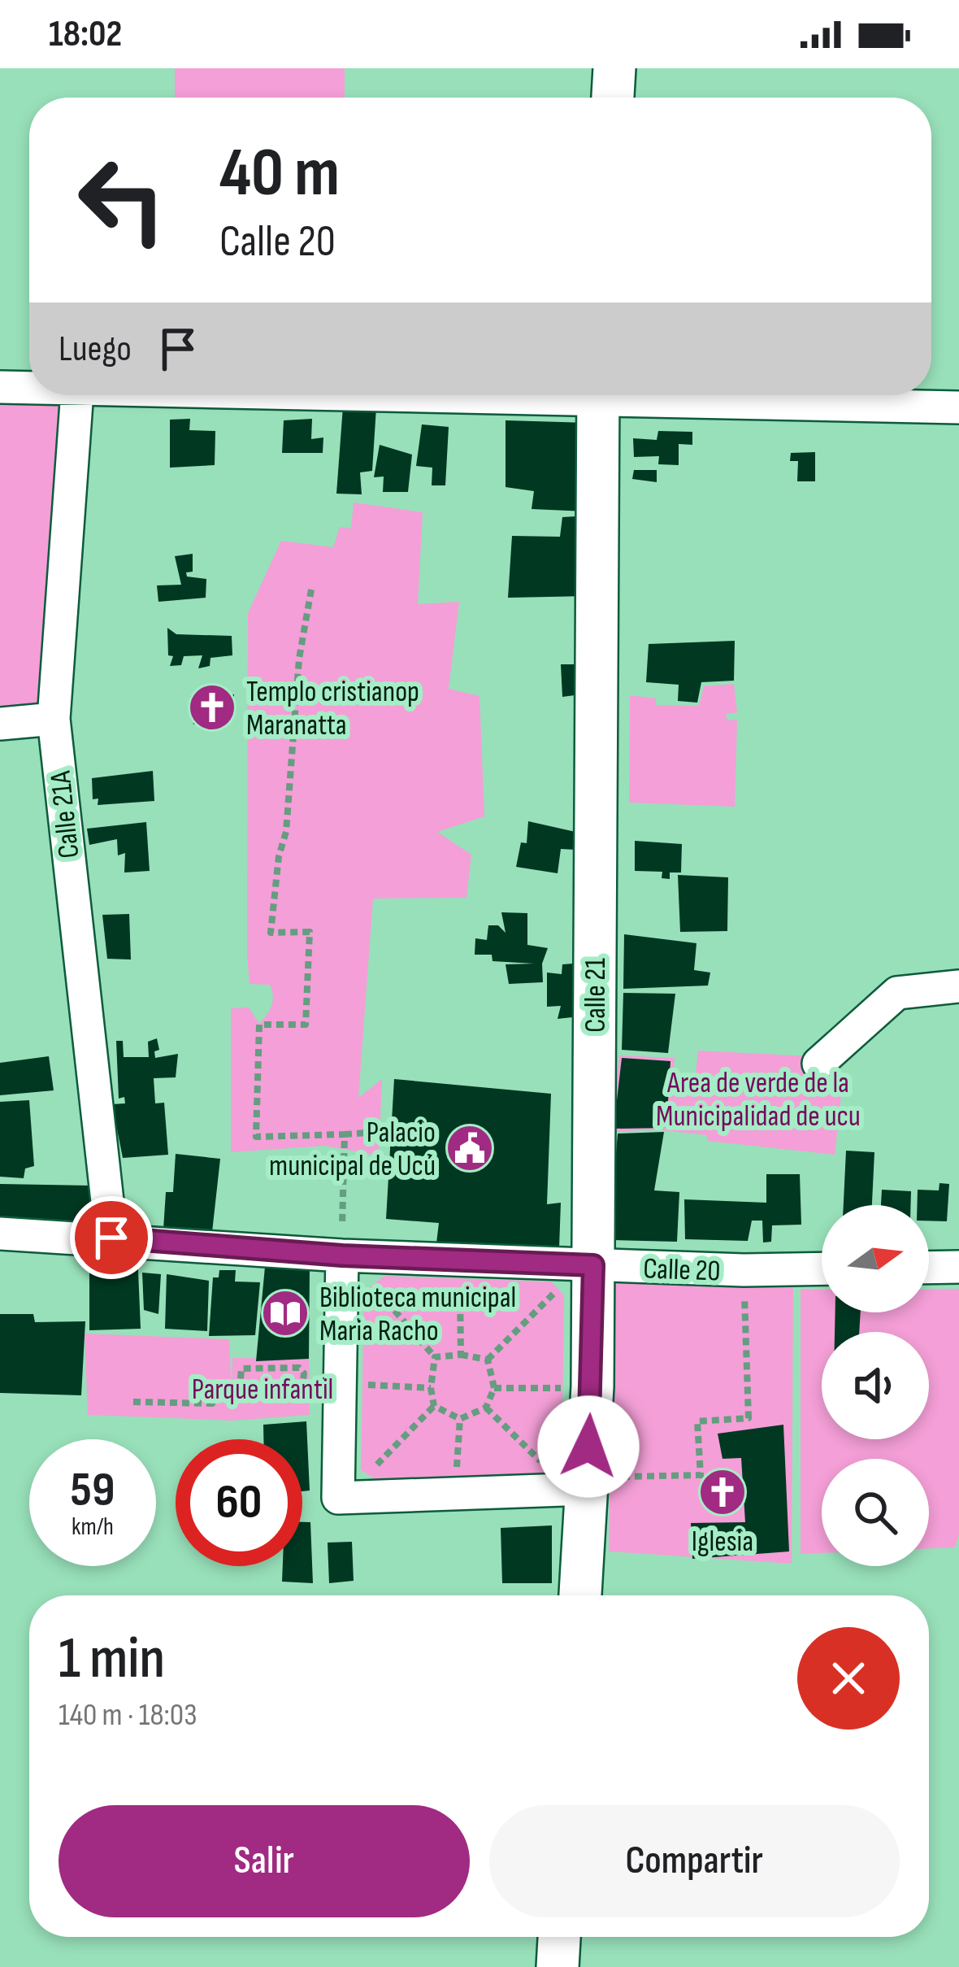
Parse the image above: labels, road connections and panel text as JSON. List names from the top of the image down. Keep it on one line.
{"streets":{"main road":["Calle 21"],"street":["Calle 21A","Calle 20"]},"crossings":[["Calle 21A","Calle 20"],["Calle 21","Calle 20"]],"parks":["Area de verde de la Municipalidad de ucu","Parque infantil"],"places":{"church":["Templo cristianop Maranatta","Iglesia"],"public building":["Palacio municipal de Ucú"],"library":["Biblioteca municipal Maria Racho"]},"north":"right","page":{"status":"18:02","turn":["40 m","Calle 20"],"then":"Luego","speed":"59 km/h","limit":"60","heading":["1 min","140 m · 18:03"],"buttons":["Salir","Compartir"]}}
